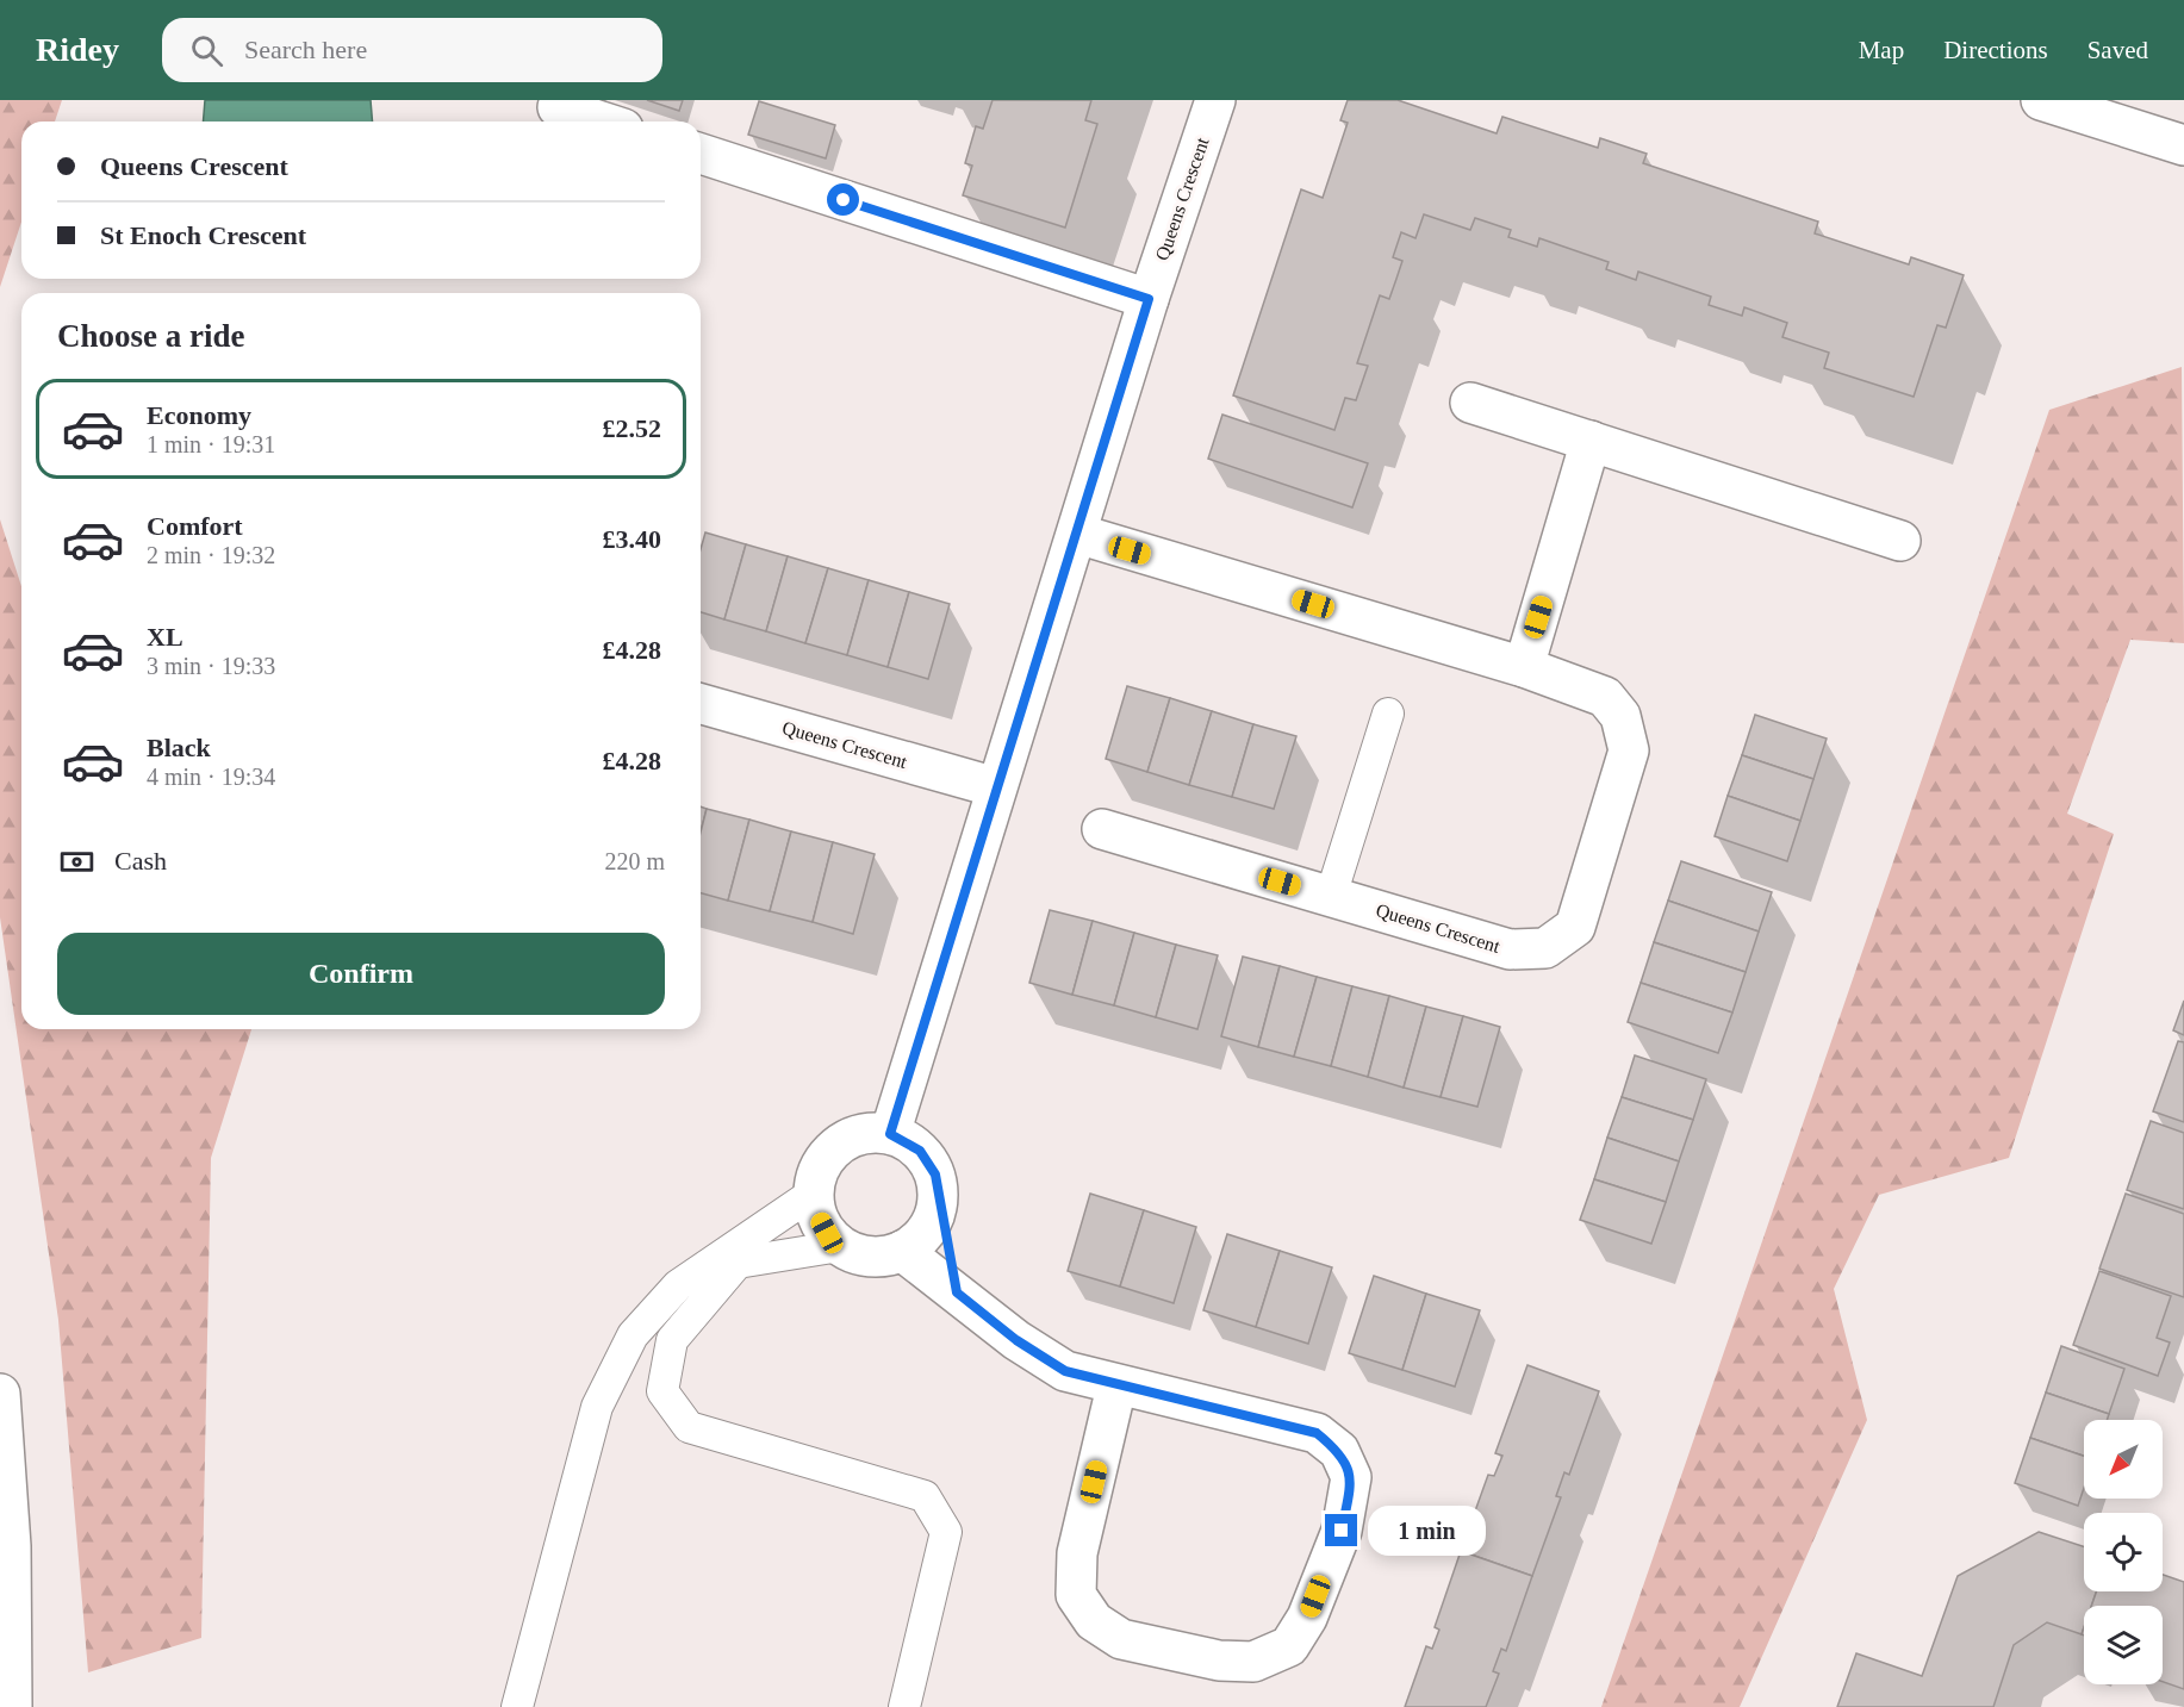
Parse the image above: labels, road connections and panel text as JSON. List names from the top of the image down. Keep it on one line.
{"streets":{"street":["Queens Crescent"]},"north":"bottom left","page":{"header":"Ridey","search":"Search here","nav":["Map","Directions","Saved"],"banner":["Queens Crescent","St Enoch Crescent"],"heading":"Choose a ride","list":[{"name":"Economy","note":"1 min · 19:31","value":"£2.52"},{"name":"Comfort","note":"2 min · 19:32","value":"£3.40"},{"name":"XL","note":"3 min · 19:33","value":"£4.28"},{"name":"Black","note":"4 min · 19:34","value":"£4.28"}],"pay":["Cash","220 m"],"buttons":"Confirm","bubble":"1 min"}}
